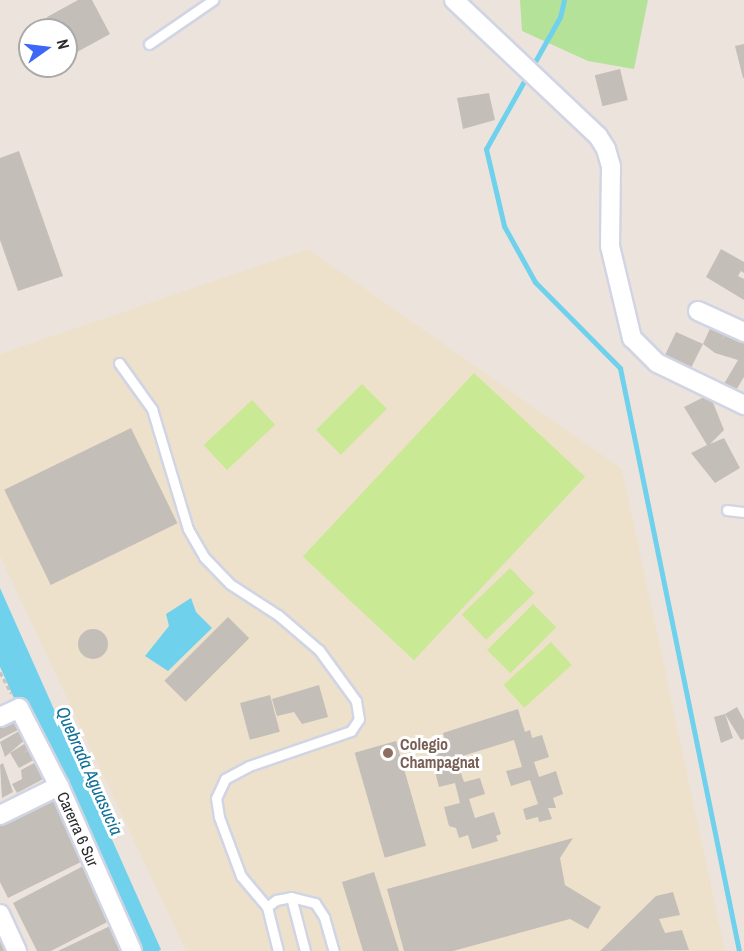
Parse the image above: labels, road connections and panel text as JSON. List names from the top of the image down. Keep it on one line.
{"streets":{"street":["Carerra 6 Sur"]},"water":["Quebrada Aguasucia"],"places":["Colegio Champagnat"],"north":"right"}
